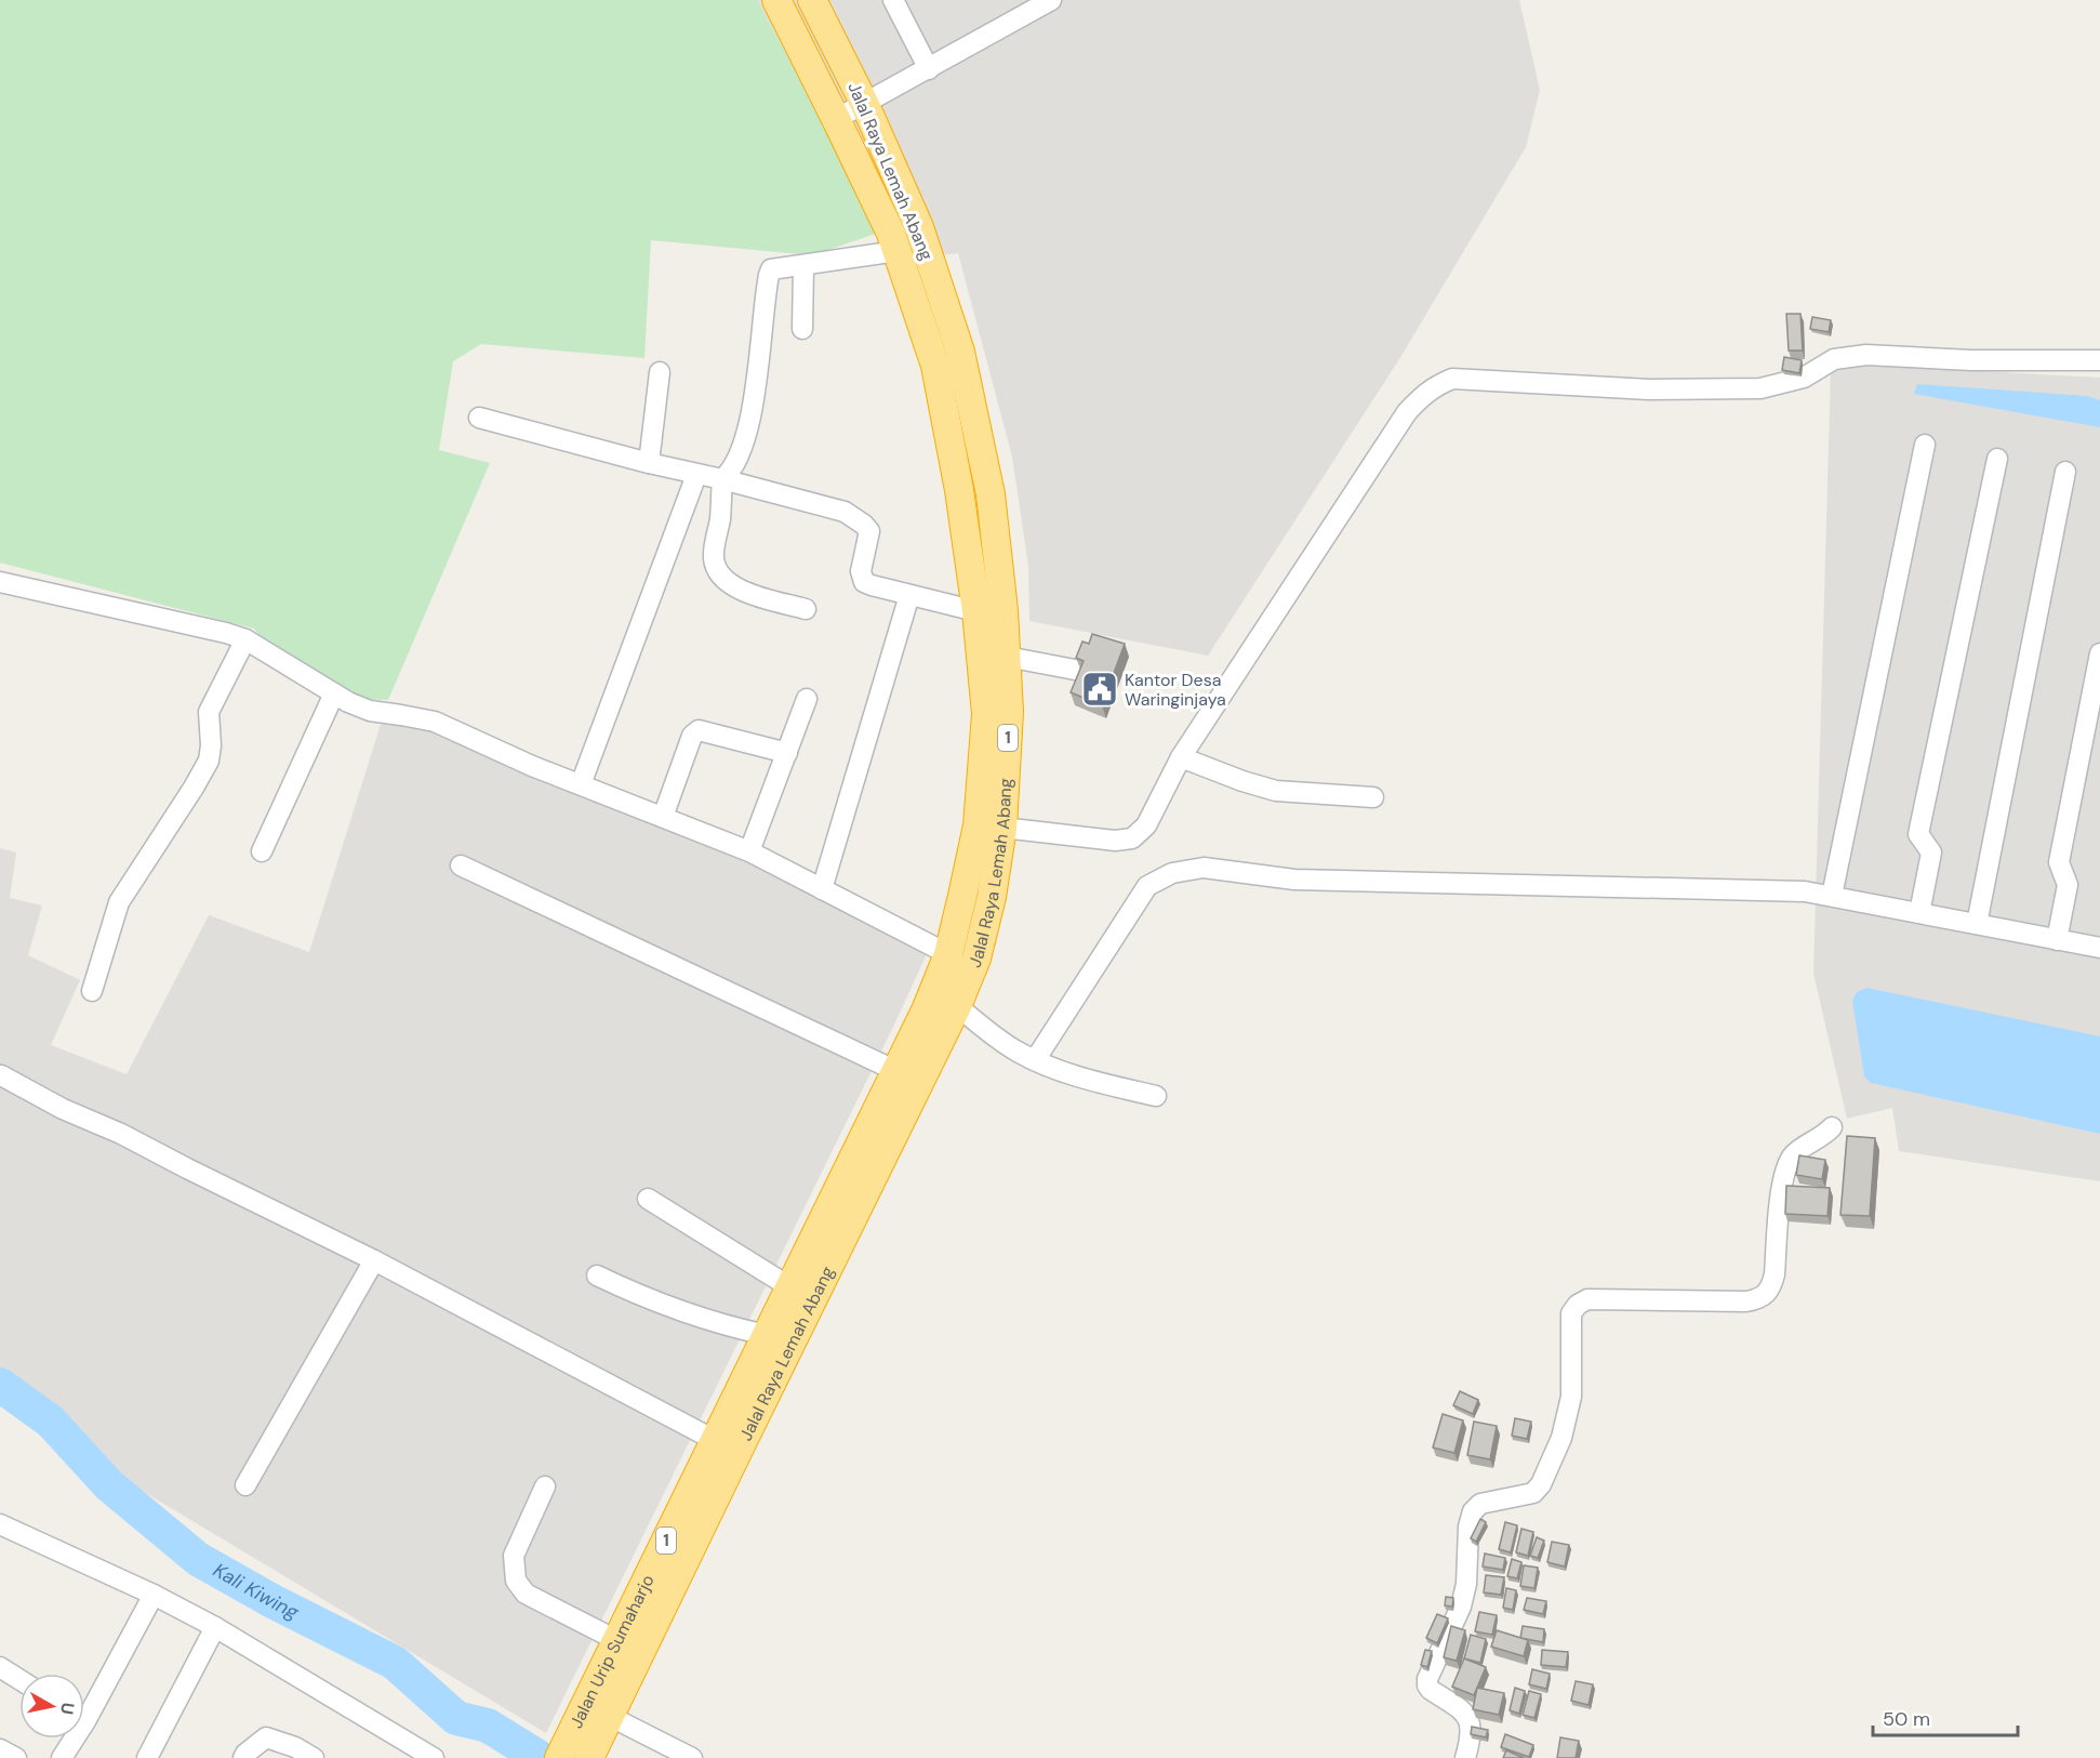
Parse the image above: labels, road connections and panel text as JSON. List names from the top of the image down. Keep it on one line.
{"streets":{"highway":["Jalal Raya Lemah Abang","1","Jalan Urip Sumaharjo"]},"crossings":[["Jalal Raya Lemah Abang","Jalan Urip Sumaharjo"]],"water":["Kali Kiwing"],"places":{"public building":["Kantor Desa Waringinjaya"]},"scale_bar":"50 m","north":"right"}
